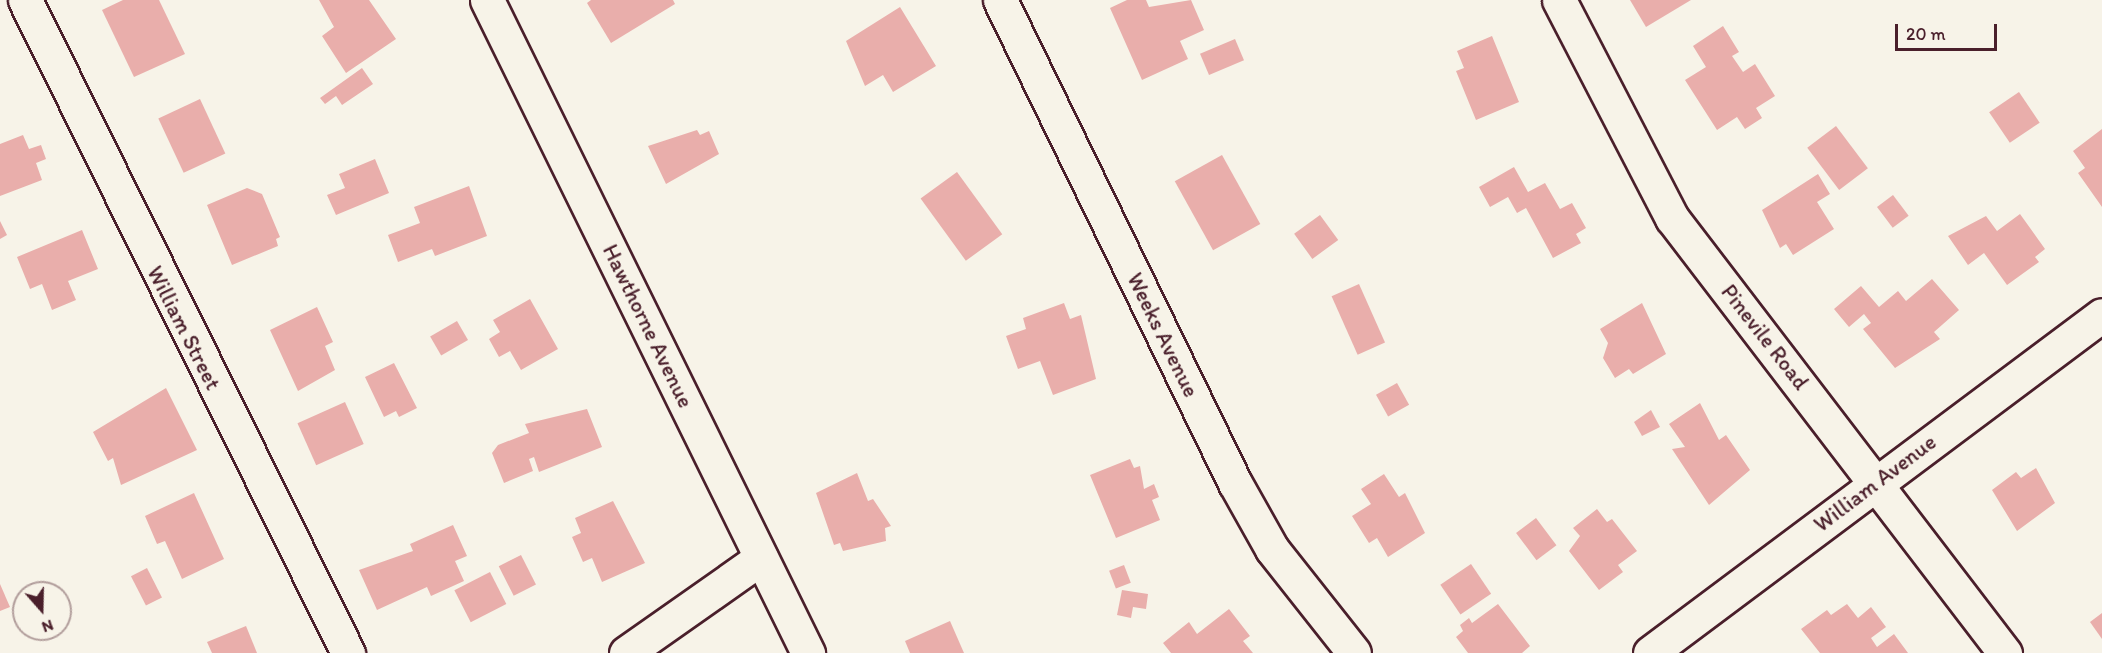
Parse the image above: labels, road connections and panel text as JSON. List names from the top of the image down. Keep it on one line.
{"streets":{"street":["Hawthorne Avenue","William Street","Weeks Avenue","Pinevile Road","William Avenue"]},"crossings":[["Pinevile Road","William Avenue"]],"scale_bar":"20 m","north":"bottom"}
